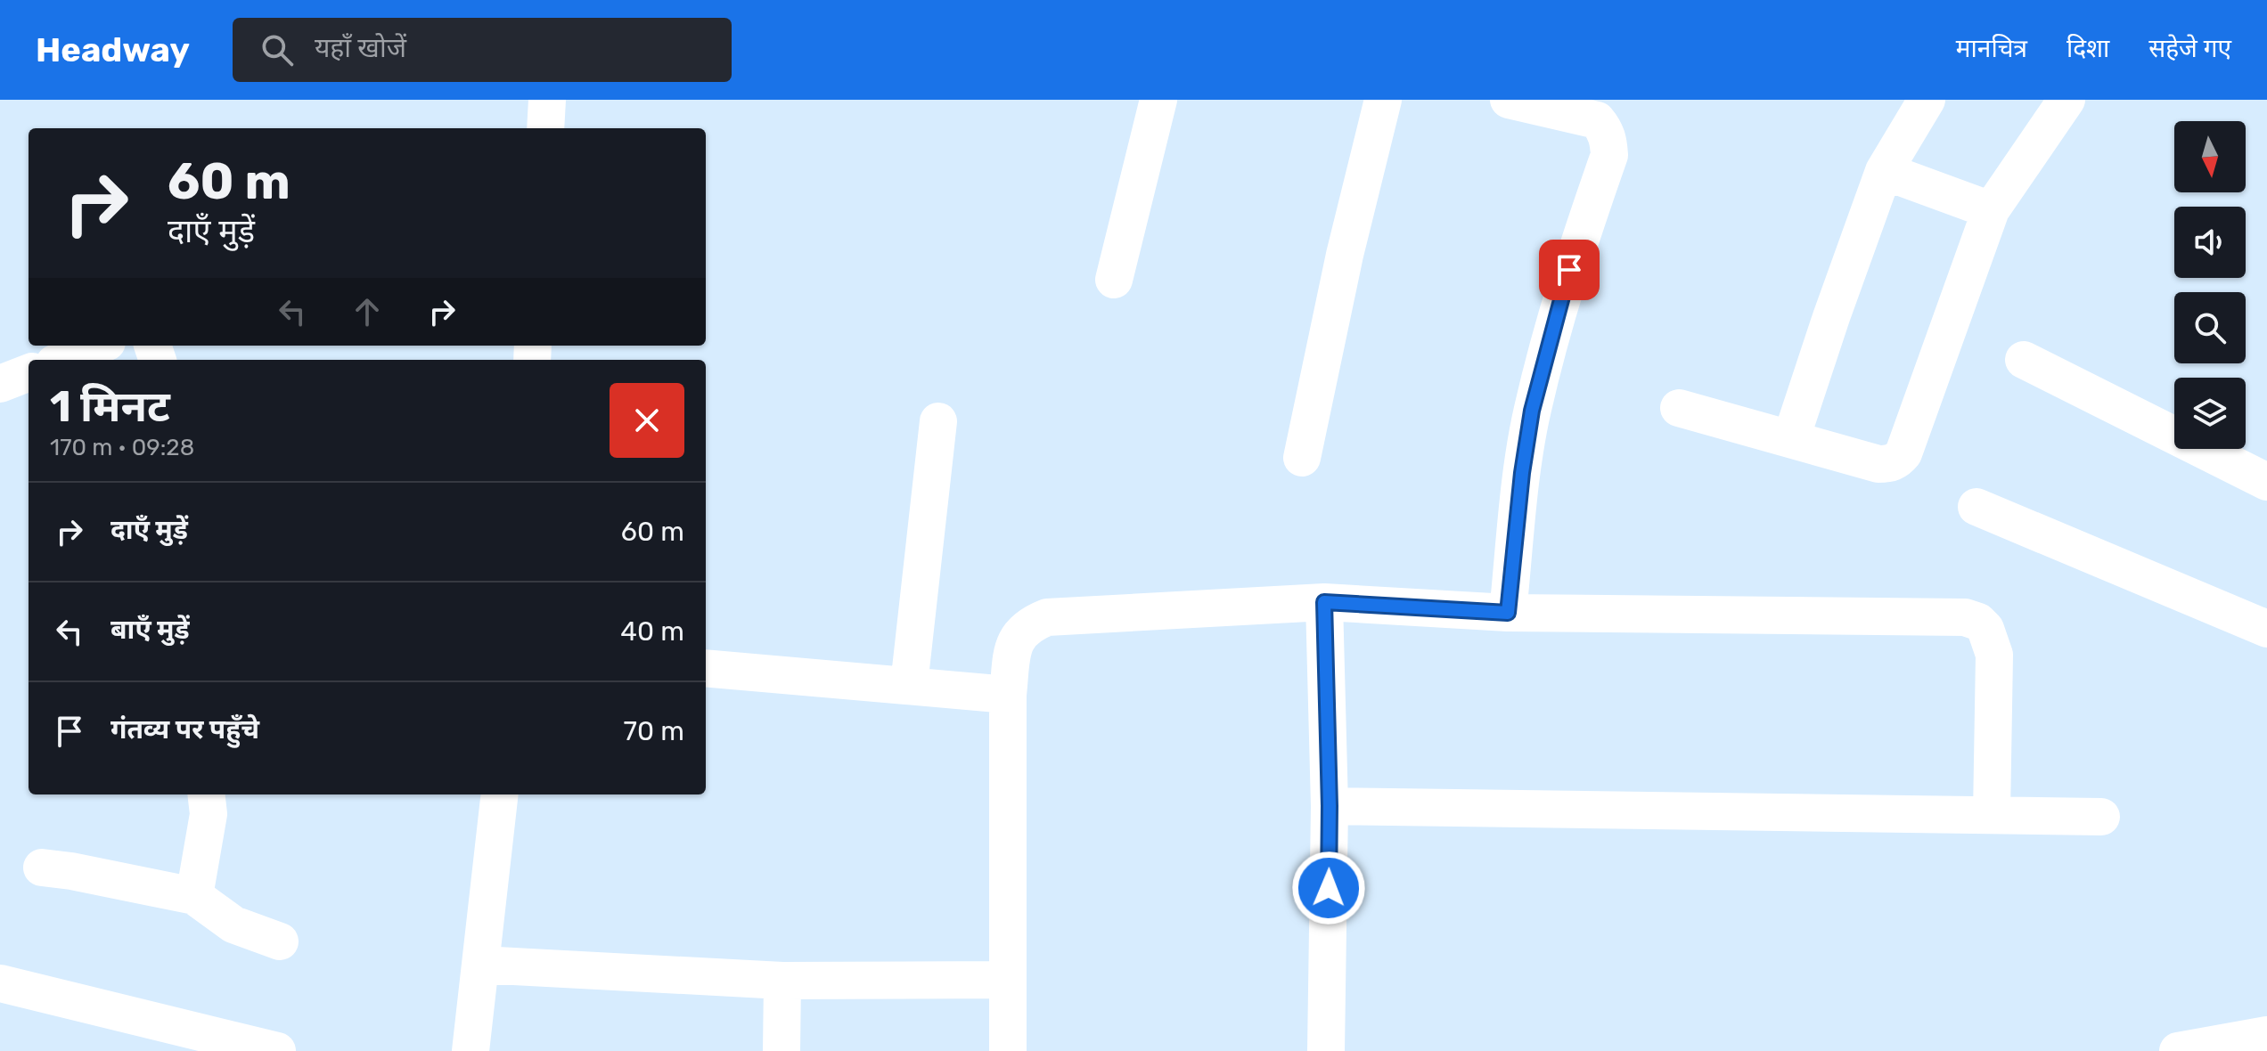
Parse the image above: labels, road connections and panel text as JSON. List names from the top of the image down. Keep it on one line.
{"north":"bottom","page":{"header":"Headway","search":"यहाँ खोजें","nav":["मानचित्र","दिशा","सहेजे गए"],"turn":["60 m","दाएँ मुड़ें"],"heading":["1 मिनट","170 m · 09:28"],"list":[{"name":"दाएँ मुड़ें","value":"60 m"},{"name":"बाएँ मुड़ें","value":"40 m"},{"name":"गंतव्य पर पहुँचे","value":"70 m"}]}}
